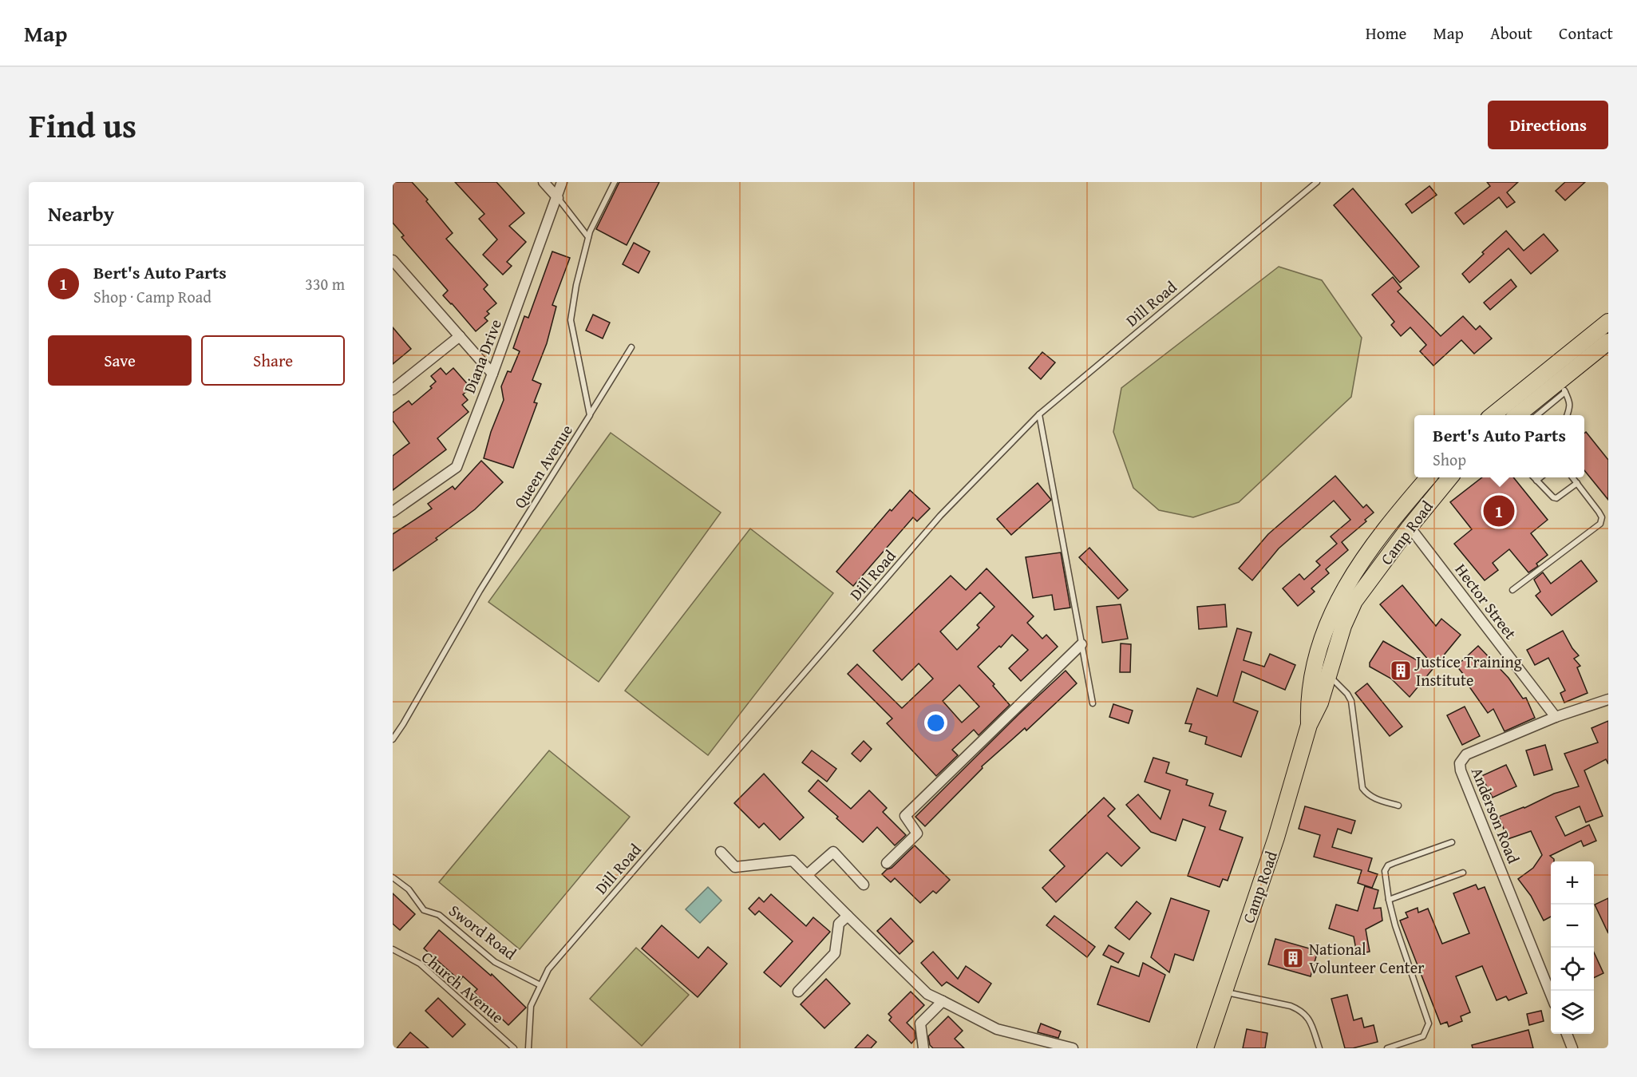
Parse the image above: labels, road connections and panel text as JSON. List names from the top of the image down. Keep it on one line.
{"streets":{"main road":["Camp Road"],"street":["Diana Drive","Hector Street","Anderson Road"],"lane":["Dill Road","Queen Avenue","Sword Road","Church Avenue"]},"crossings":[["Dill Road","Sword Road"],["Camp Road","Hector Street"],["Hector Street","Anderson Road"]],"places":{"building":["Justice Training Institute","National Volunteer Center"]},"page":{"header":"Map","nav":["Home","Map","About","Contact"],"title":"Find us","buttons":["Directions",["Save","Share"]],"heading":"Nearby","list":[{"mark":"1","name":"Bert's Auto Parts","note":"Shop · Camp Road","value":"330 m"}],"popup":["Bert's Auto Parts","Shop"],"pins":"1","map_buttons":["+","−"]}}
